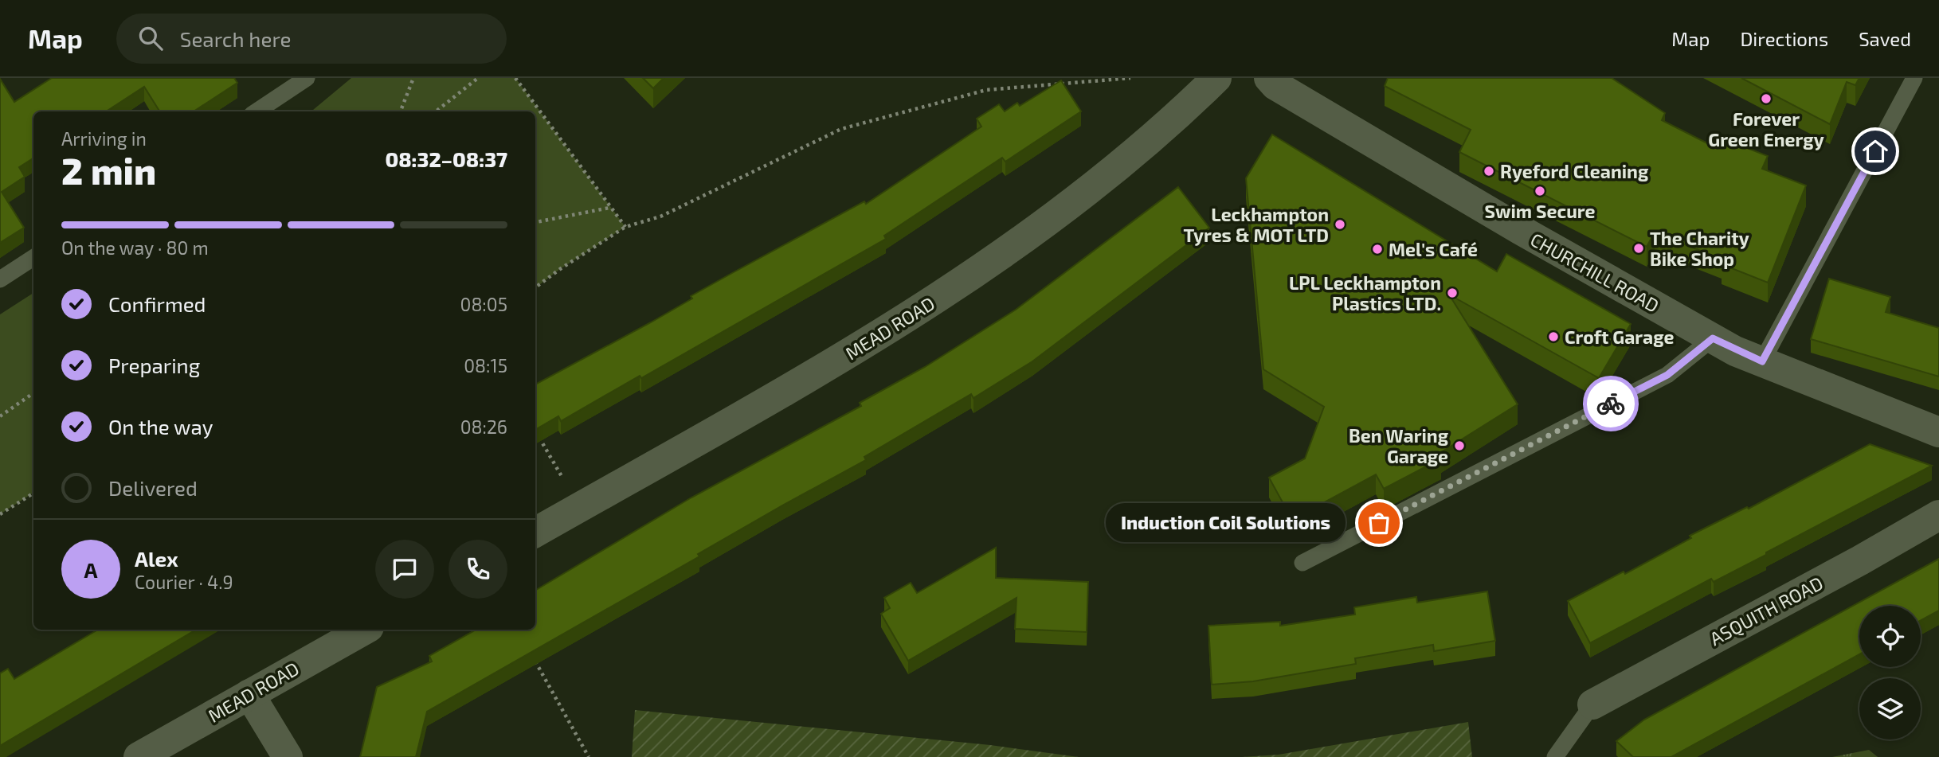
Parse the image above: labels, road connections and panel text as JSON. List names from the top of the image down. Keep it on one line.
{"streets":{"street":["CHURCHILL ROAD","MEAD ROAD","ASQUITH ROAD"]},"places":["Forever Green Energy","Ryeford Cleaning","Swim Secure","Leckhampton Tyres & MOT LTD","The Charity Bike Shop","Mel's Café","LPL Leckhampton Plastics LTD.","Croft Garage","Ben Waring Garage","Induction Coil Solutions"],"page":{"header":"Map","search":"Search here","nav":["Map","Directions","Saved"],"heading":["2 min","Arriving in","08:32–08:37"],"panel":["Alex","Courier · 4.9"],"bar":"On the way · 80 m","list":[["Confirmed","08:05"],["Preparing","08:15"],["On the way","08:26"],"Delivered"],"bubble":"Induction Coil Solutions","round":"A"}}
